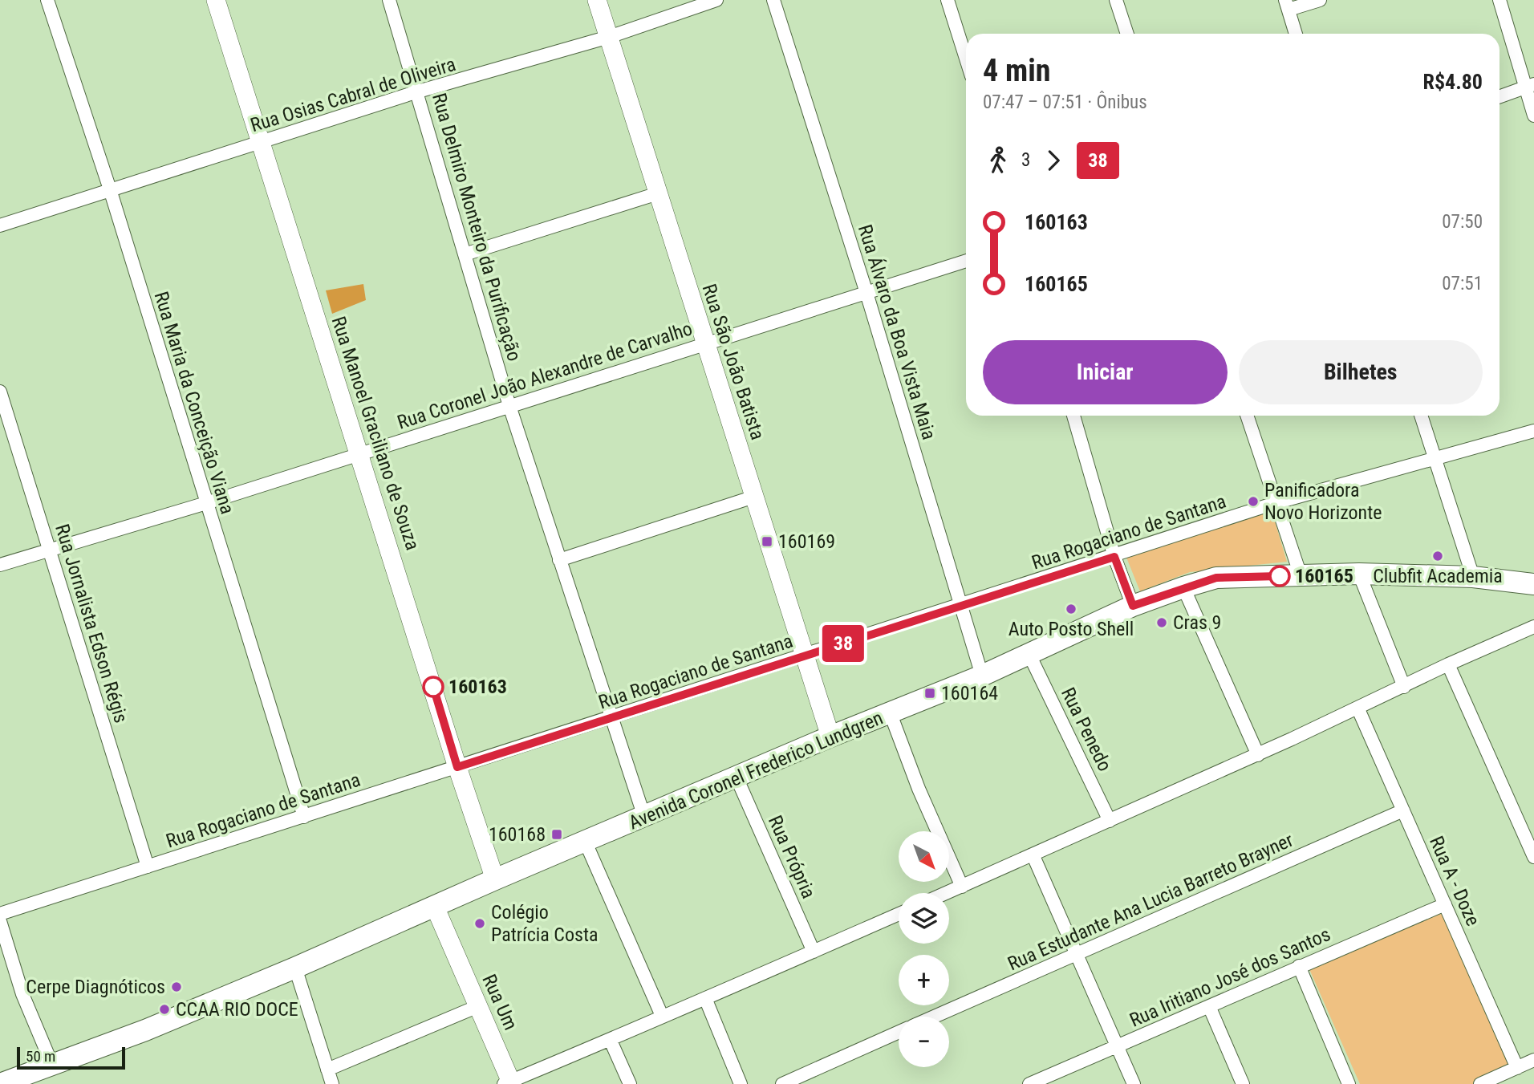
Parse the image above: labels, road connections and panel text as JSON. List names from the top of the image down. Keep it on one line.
{"streets":{"main road":["Avenida Coronel Frederico Lundgren"],"street":["Rua Osias Cabral de Oliveira","Rua Delmiro Monteiro da Purificação","Rua Álvaro da Boa Vista Maia","Rua São João Batista","Rua Coronel João Alexandre de Carvalho","Rua Maria da Conceição Viana","Rua Manoel Graciliano de Souza","Rua Rogaciano de Santana","Rua Jornalista Edson Régis","Rua Penedo","Rua Própria","Rua A - Doze","Rua Estudante Ana Lucia Barreto Brayner","Rua Iritiano José dos Santos","Rua Um"]},"crossings":[["Rua Osias Cabral de Oliveira","Rua Delmiro Monteiro da Purificação"],["Rua Osias Cabral de Oliveira","Rua São João Batista"],["Rua Osias Cabral de Oliveira","Rua Maria da Conceição Viana"],["Rua Osias Cabral de Oliveira","Rua Manoel Graciliano de Souza"],["Rua Delmiro Monteiro da Purificação","Rua Coronel João Alexandre de Carvalho"],["Rua Delmiro Monteiro da Purificação","Rua Rogaciano de Santana"],["Rua Delmiro Monteiro da Purificação","Avenida Coronel Frederico Lundgren"],["Rua Álvaro da Boa Vista Maia","Rua Coronel João Alexandre de Carvalho"],["Rua Álvaro da Boa Vista Maia","Rua Rogaciano de Santana"],["Rua Álvaro da Boa Vista Maia","Avenida Coronel Frederico Lundgren"],["Rua São João Batista","Rua Coronel João Alexandre de Carvalho"],["Rua São João Batista","Rua Rogaciano de Santana"],["Rua São João Batista","Avenida Coronel Frederico Lundgren"],["Rua Coronel João Alexandre de Carvalho","Rua Maria da Conceição Viana"],["Rua Coronel João Alexandre de Carvalho","Rua Manoel Graciliano de Souza"],["Rua Coronel João Alexandre de Carvalho","Rua Jornalista Edson Régis"],["Rua Maria da Conceição Viana","Rua Rogaciano de Santana"],["Rua Manoel Graciliano de Souza","Rua Rogaciano de Santana"],["Rua Manoel Graciliano de Souza","Avenida Coronel Frederico Lundgren"],["Rua Rogaciano de Santana","Rua Jornalista Edson Régis"],["Rua Penedo","Avenida Coronel Frederico Lundgren"],["Avenida Coronel Frederico Lundgren","Rua Própria"],["Avenida Coronel Frederico Lundgren","Rua Um"],["Rua A - Doze","Rua Estudante Ana Lucia Barreto Brayner"],["Rua A - Doze","Rua Iritiano José dos Santos"]],"places":{"other":["Panificadora Novo Horizonte","Clubfit Academia","160165","Auto Posto Shell","Cras 9","160163","Colégio Patrícia Costa","Cerpe Diagnóticos","CCAA RIO DOCE"],"transit":["160169","160164","160168"]},"lines":["bus line 38"],"scale_bar":"50 m","north":"bottom right","page":{"on_map":"38","heading":["4 min","07:47 – 07:51 · Ônibus","R$4.80"],"legs":["3","38"],"list":[{"name":"160163","value":"07:50"},{"name":"160165","value":"07:51"}],"buttons":["Iniciar","Bilhetes"],"map_buttons":["+","−"],"scale":"50 m"}}
